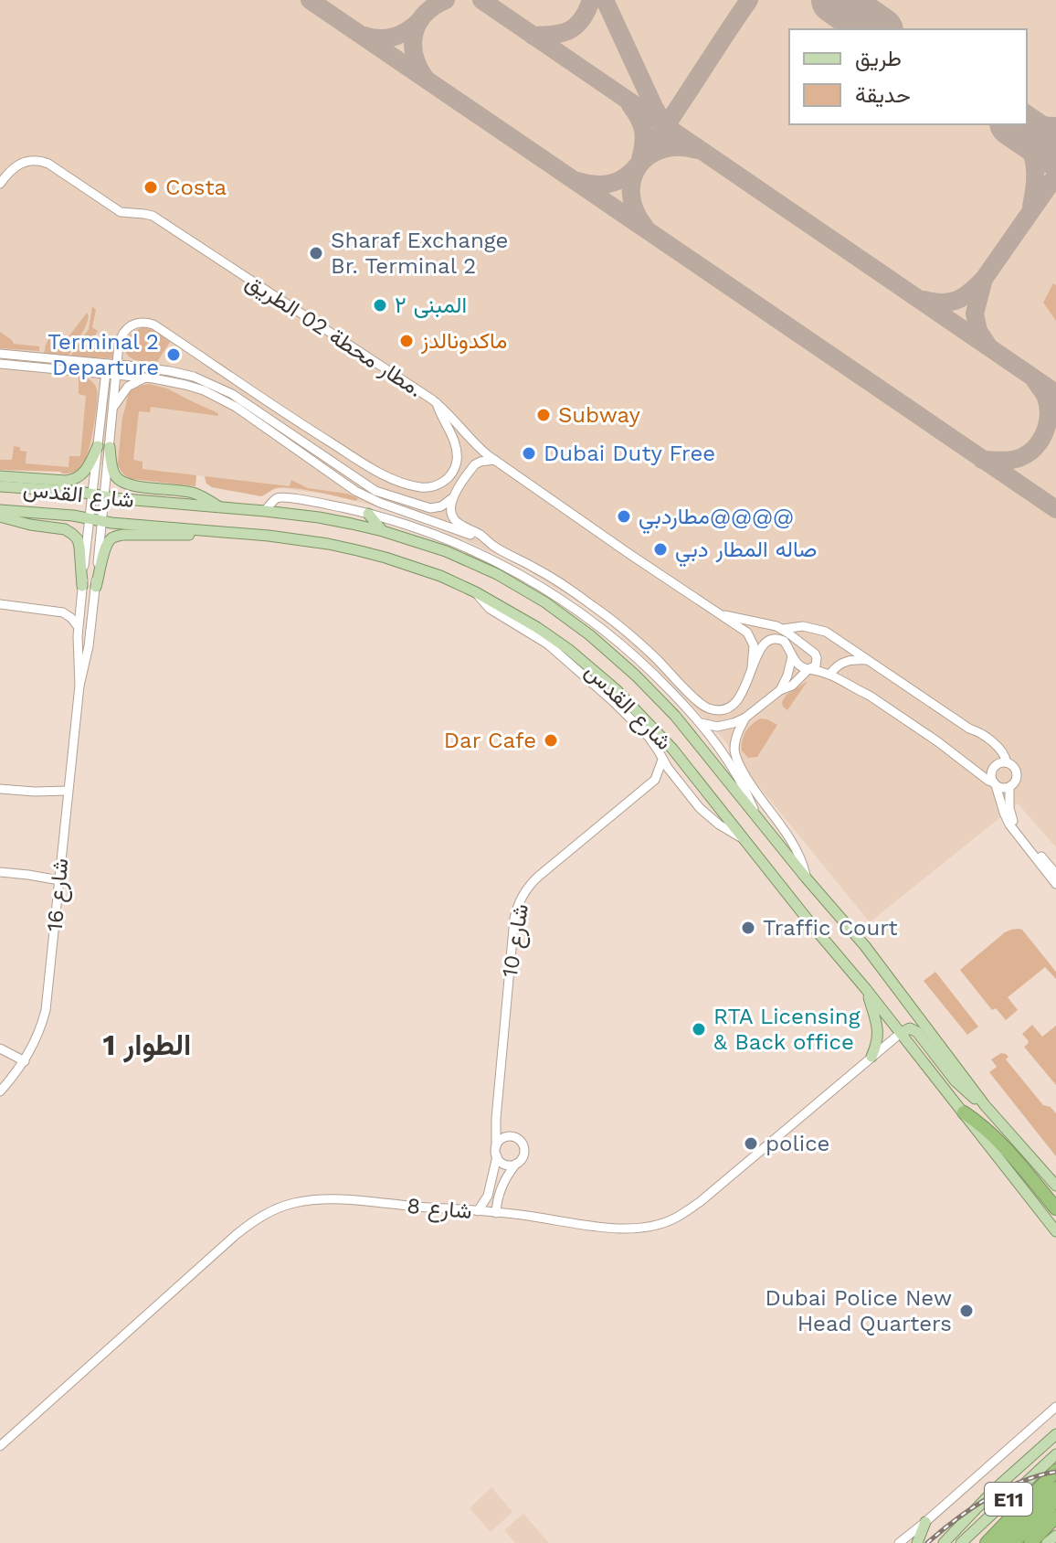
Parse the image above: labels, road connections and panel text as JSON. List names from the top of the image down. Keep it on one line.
{"streets":{"highway":["E11"],"main road":["شارع القدس"],"street":["مطار محطة 02 الطريق.","شارع 16","شارع 10","شارع 8"]},"crossings":[["مطار محطة 02 الطريق.","شارع القدس"],["مطار محطة 02 الطريق.","شارع 16"],["شارع القدس","شارع 16"],["شارع القدس","شارع 8"],["شارع 10","شارع 8"]],"districts":["الطوار 1"],"places":["Costa","Sharaf Exchange Br. Terminal 2","المبنى ٢","ماكدونالدز","Terminal 2 Departure","Subway","Dubai Duty Free","مطاردبي@@@@","صاله المطار دبي","Dar Cafe","Traffic Court","RTA Licensing & Back office","police","Dubai Police New Head Quarters"],"legend":["طريق","حديقة"]}
